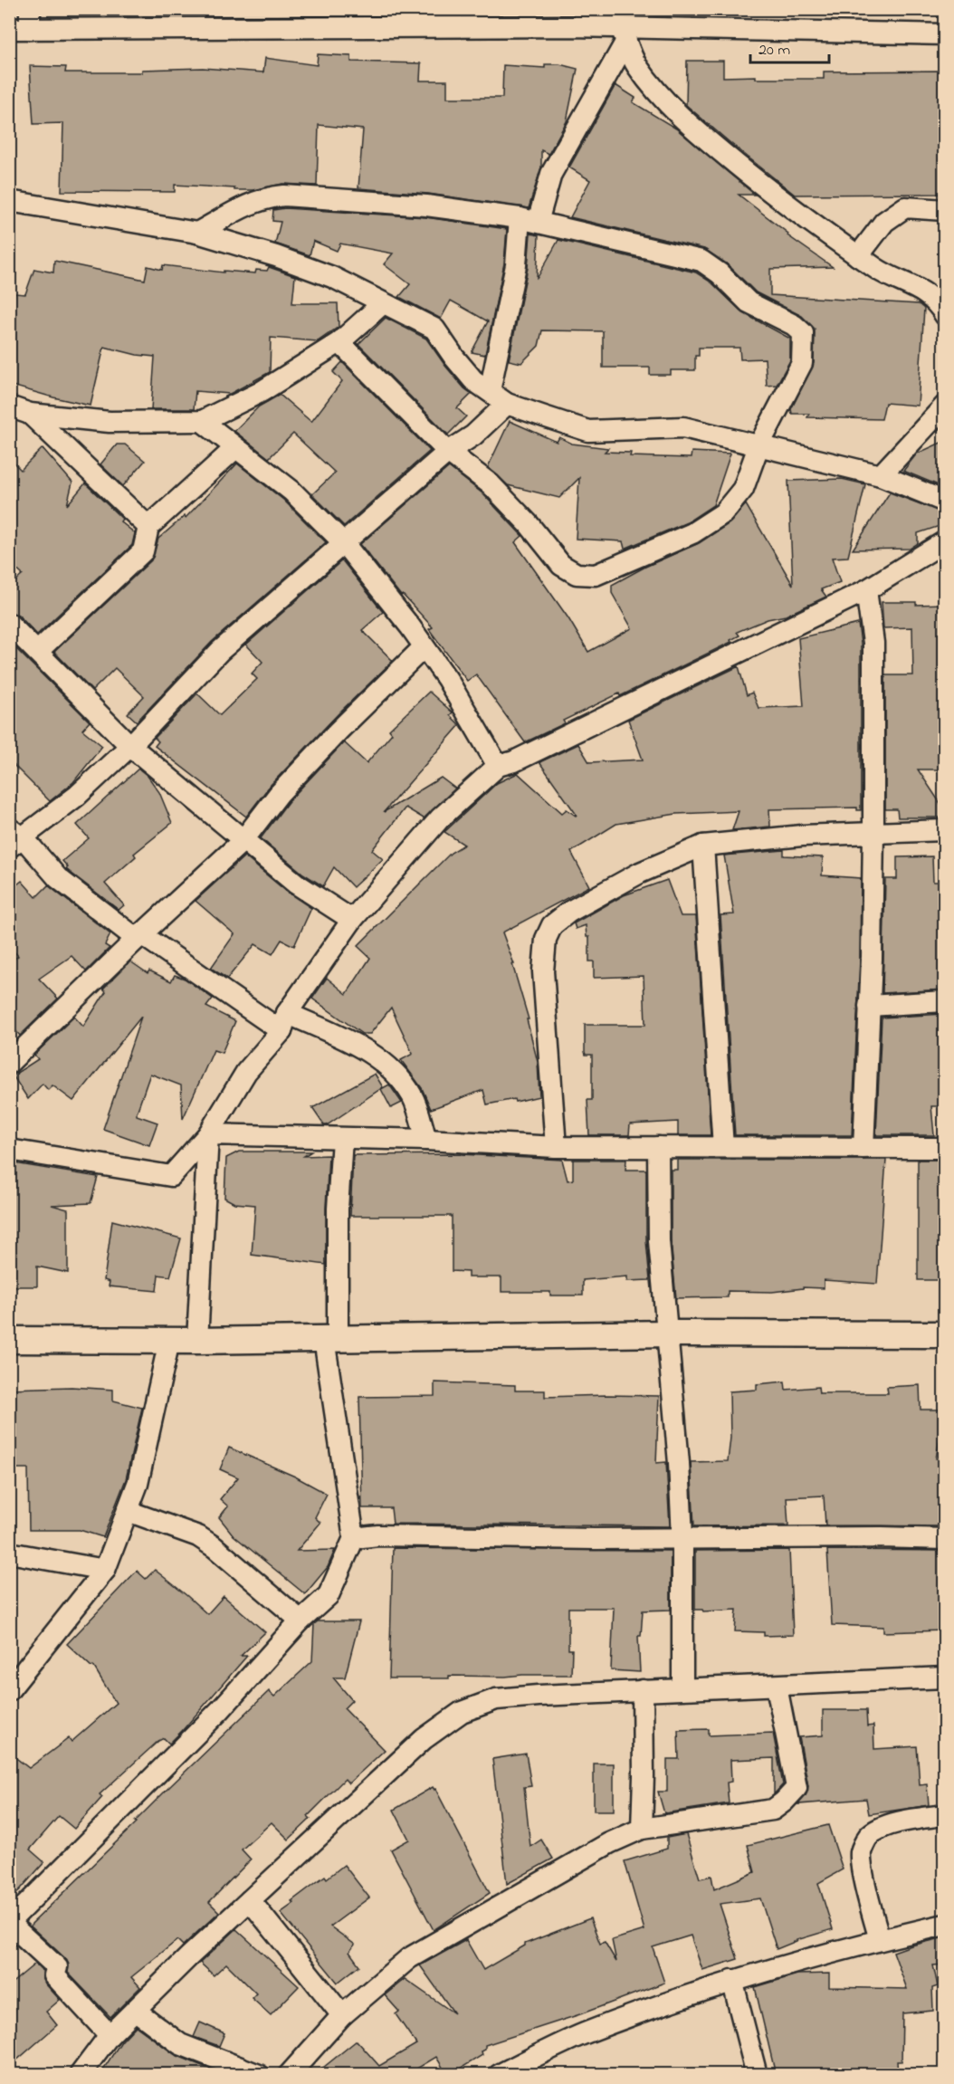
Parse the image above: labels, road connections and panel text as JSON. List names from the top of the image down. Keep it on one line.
{"scale_bar":"20 m"}
